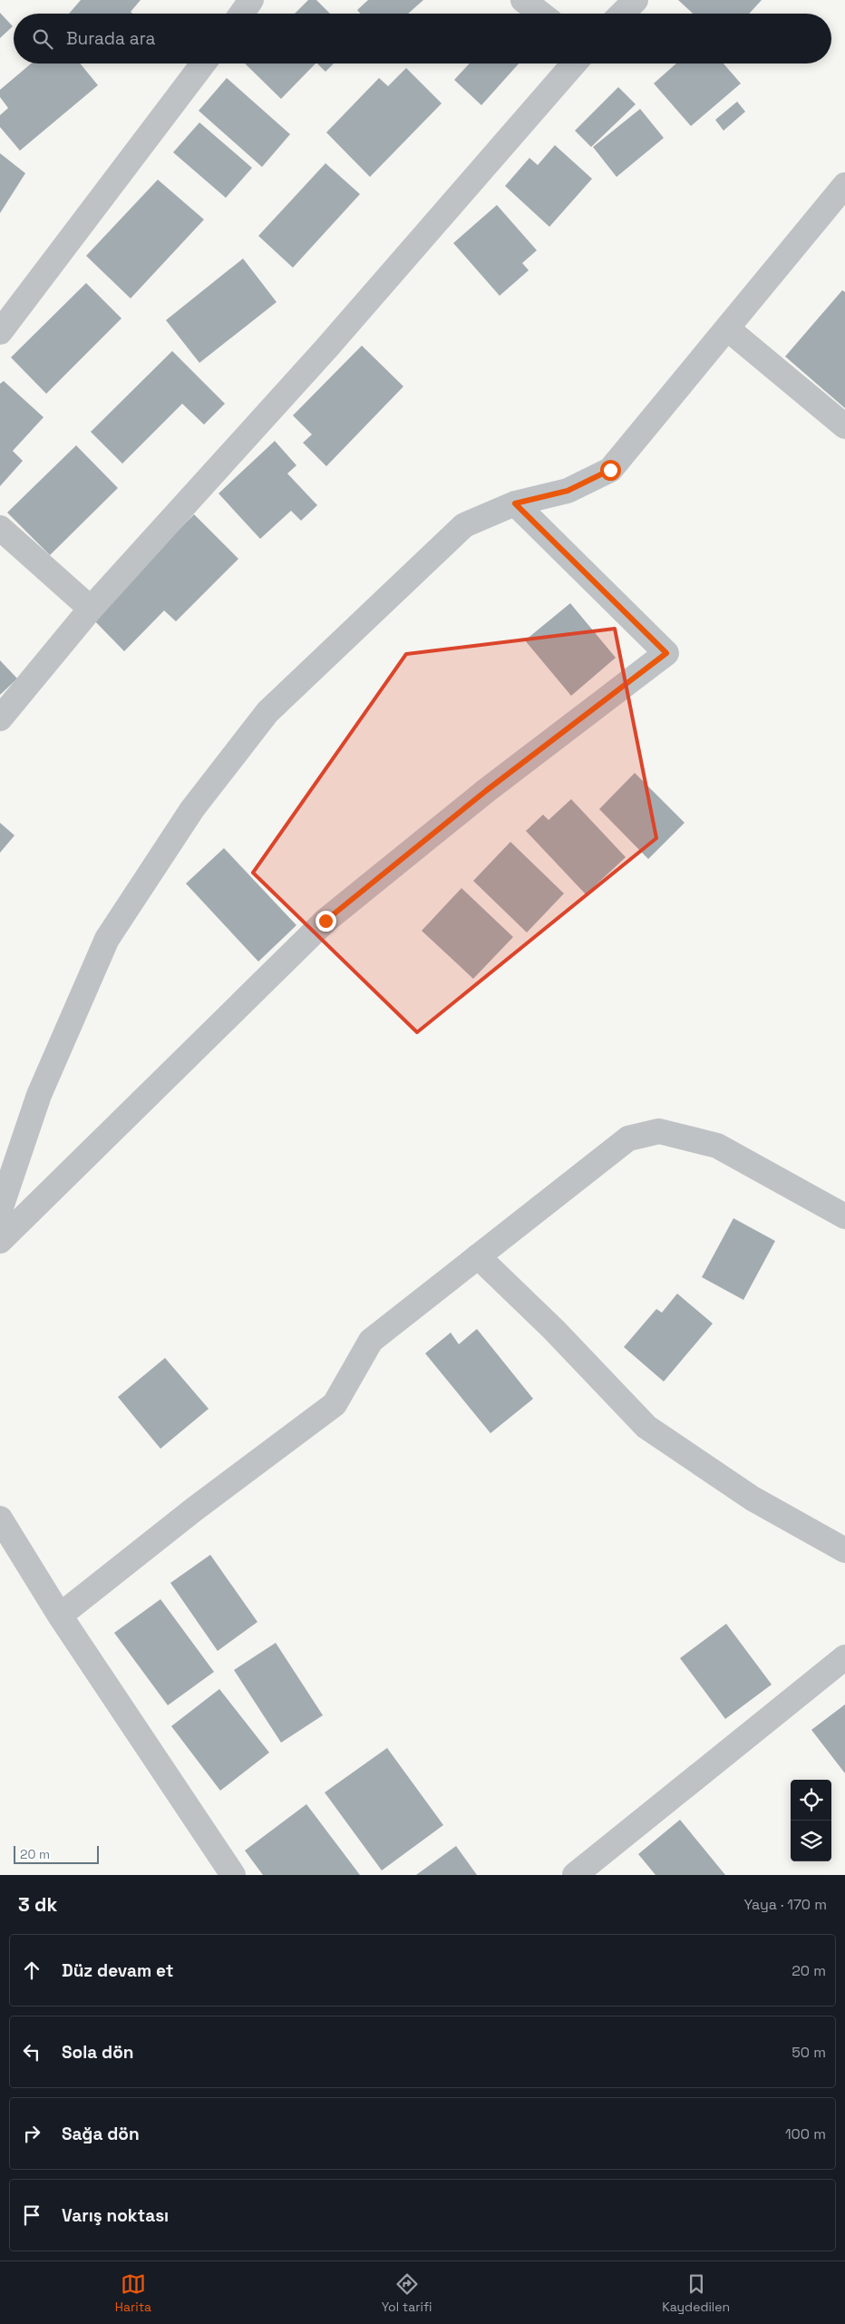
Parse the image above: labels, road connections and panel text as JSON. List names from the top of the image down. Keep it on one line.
{"scale_bar":"20 m","page":{"search":"Burada ara","scale":"20 m","heading":["3 dk","Yaya · 170 m"],"list":[["Düz devam et","20 m"],["Sola dön","50 m"],["Sağa dön","100 m"],"Varış noktası"],"nav":["Harita","Yol tarifi","Kaydedilen"]}}
